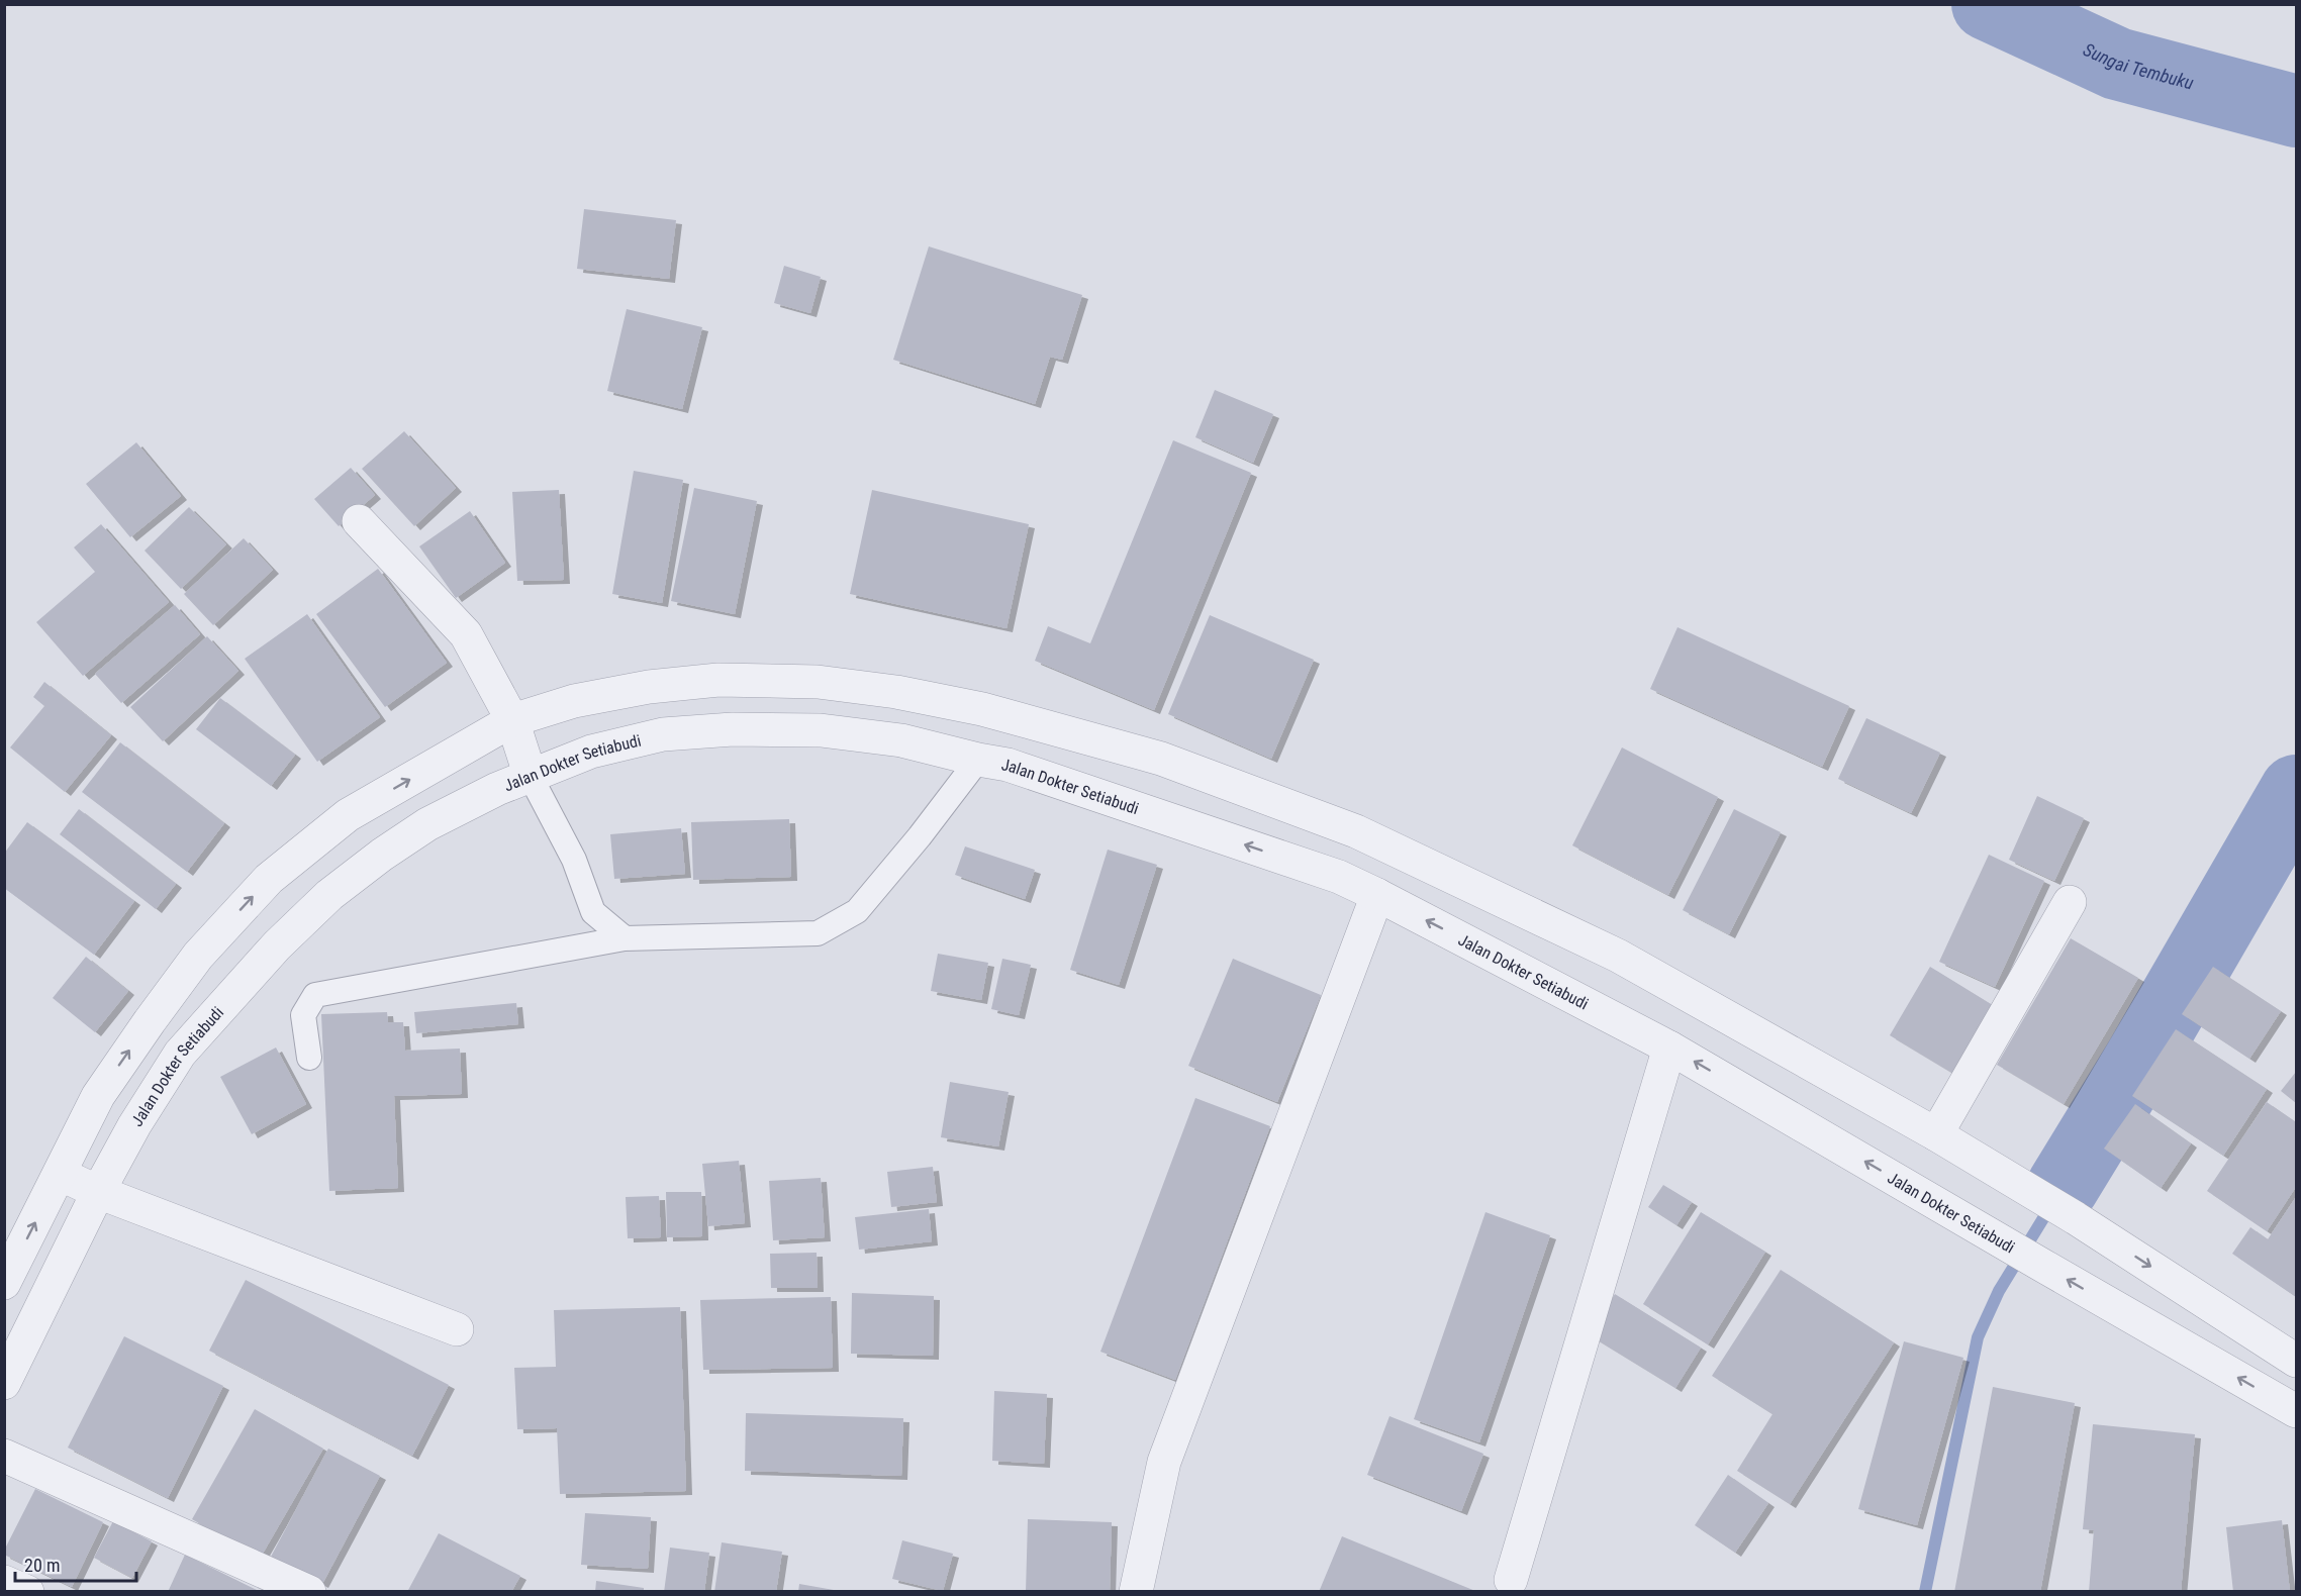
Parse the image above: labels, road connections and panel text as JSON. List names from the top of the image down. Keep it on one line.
{"streets":{"street":["Jalan Dokter Setiabudi"]},"water":["Sungai Tembuku"],"scale_bar":"20 m"}
